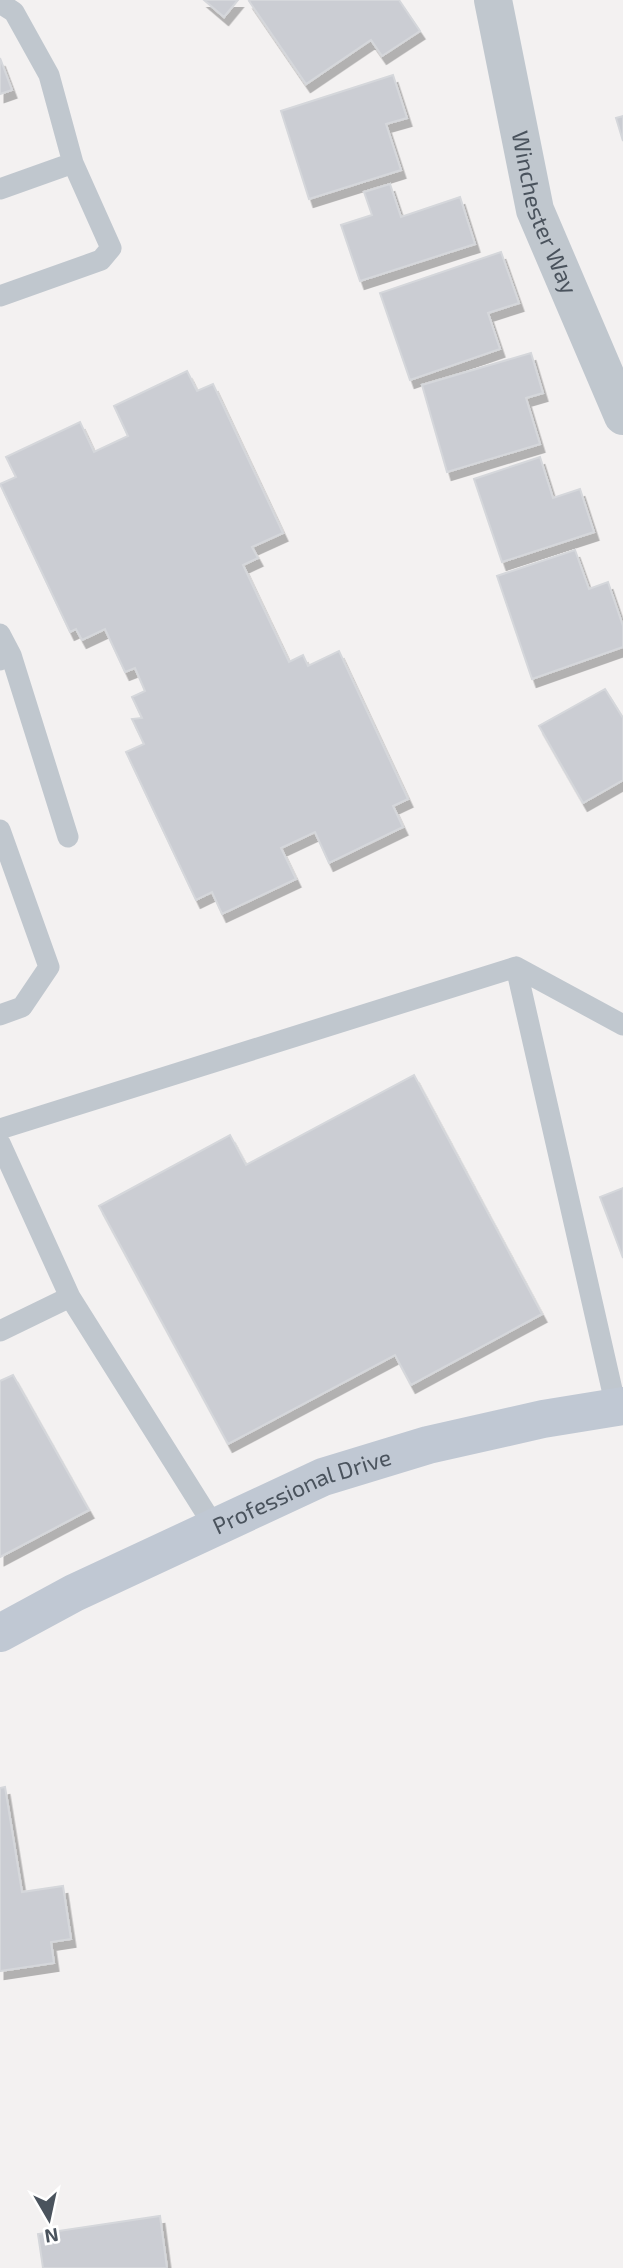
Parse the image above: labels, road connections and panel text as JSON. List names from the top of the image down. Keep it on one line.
{"streets":{"street":["Winchester Way","Professional Drive"]},"north":"bottom"}
